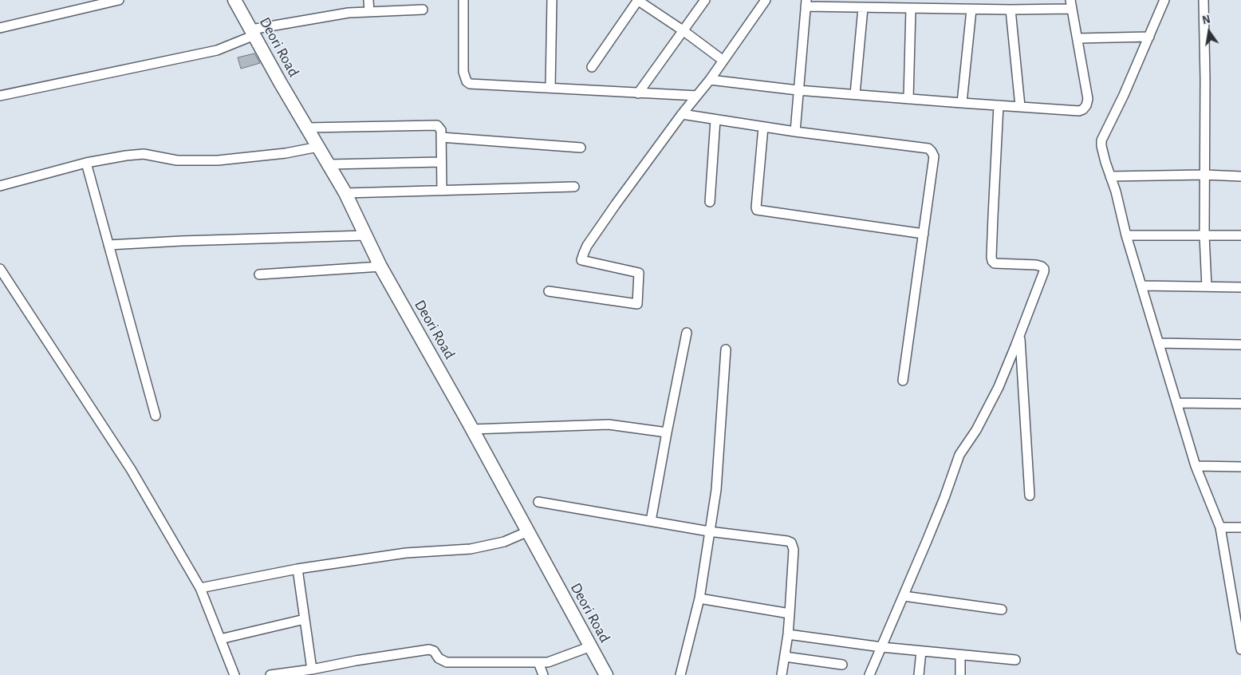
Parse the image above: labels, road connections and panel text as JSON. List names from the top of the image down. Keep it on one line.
{"streets":{"street":["Deori Road"]},"north":"top"}
